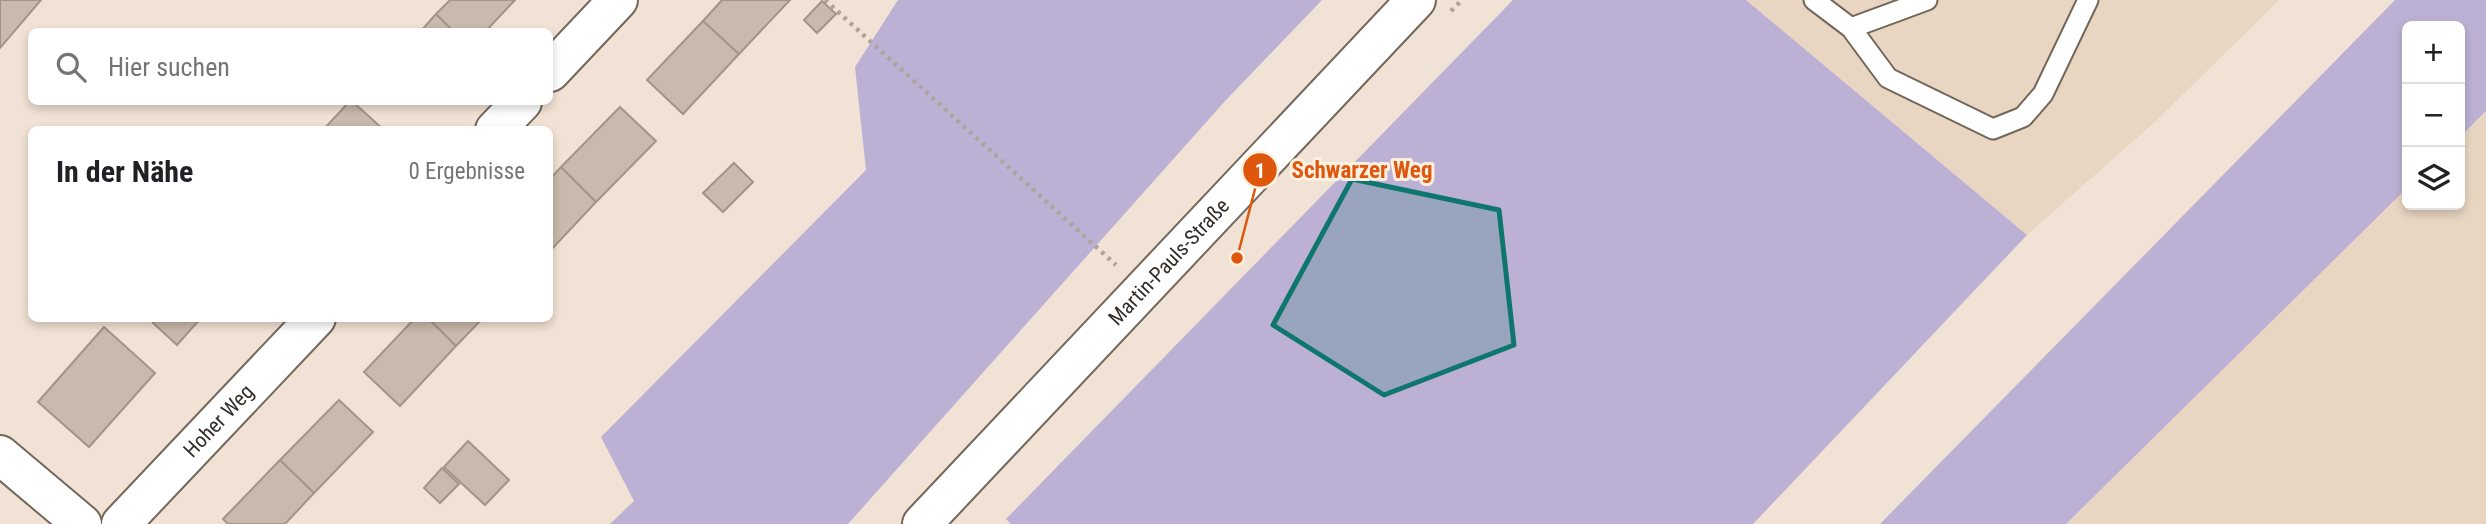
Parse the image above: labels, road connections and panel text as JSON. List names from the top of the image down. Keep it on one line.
{"streets":{"street":["Martin-Pauls-Straße","Hoher Weg"]},"places":["Schwarzer Weg"],"page":{"map_buttons":["+","−"],"search":"Hier suchen","heading":["In der Nähe","0 Ergebnisse"]}}
